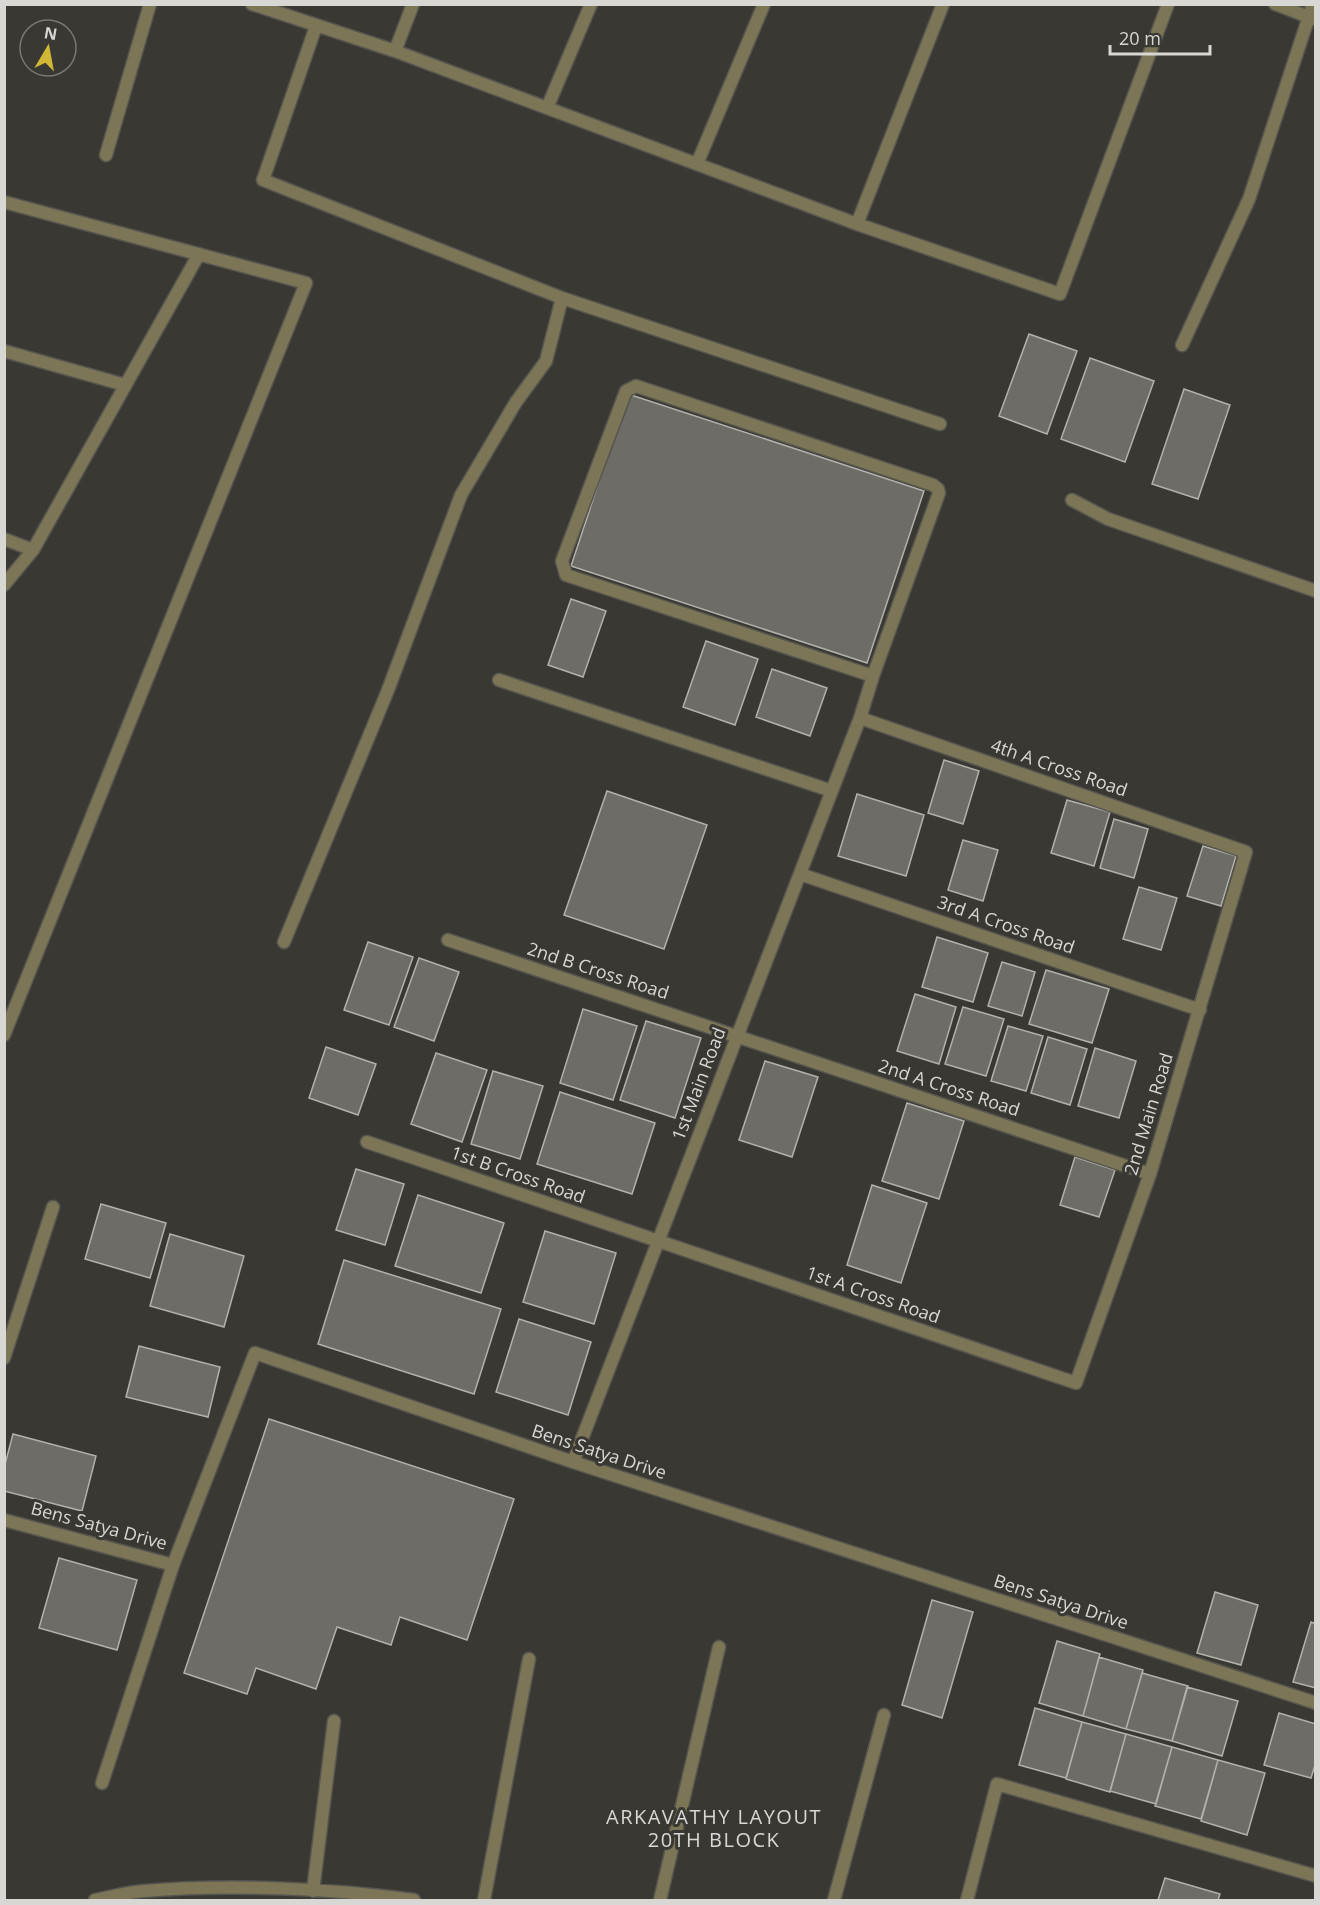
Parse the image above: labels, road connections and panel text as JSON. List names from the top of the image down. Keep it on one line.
{"streets":{"street":["4th A Cross Road","3rd A Cross Road","2nd B Cross Road","1st Main Road","2nd A Cross Road","2nd Main Road","1st B Cross Road","1st A Cross Road","Bens Satya Drive"]},"crossings":[["4th A Cross Road","1st Main Road"],["4th A Cross Road","2nd Main Road"],["3rd A Cross Road","1st Main Road"],["3rd A Cross Road","2nd Main Road"],["2nd B Cross Road","1st Main Road"],["2nd B Cross Road","2nd A Cross Road"],["1st Main Road","2nd A Cross Road"],["1st Main Road","1st B Cross Road"],["1st Main Road","1st A Cross Road"],["1st Main Road","Bens Satya Drive"],["2nd A Cross Road","2nd Main Road"],["2nd Main Road","1st A Cross Road"],["1st B Cross Road","1st A Cross Road"]],"districts":["ARKAVATHY LAYOUT 20TH BLOCK"],"scale_bar":"20 m","north":"top"}
